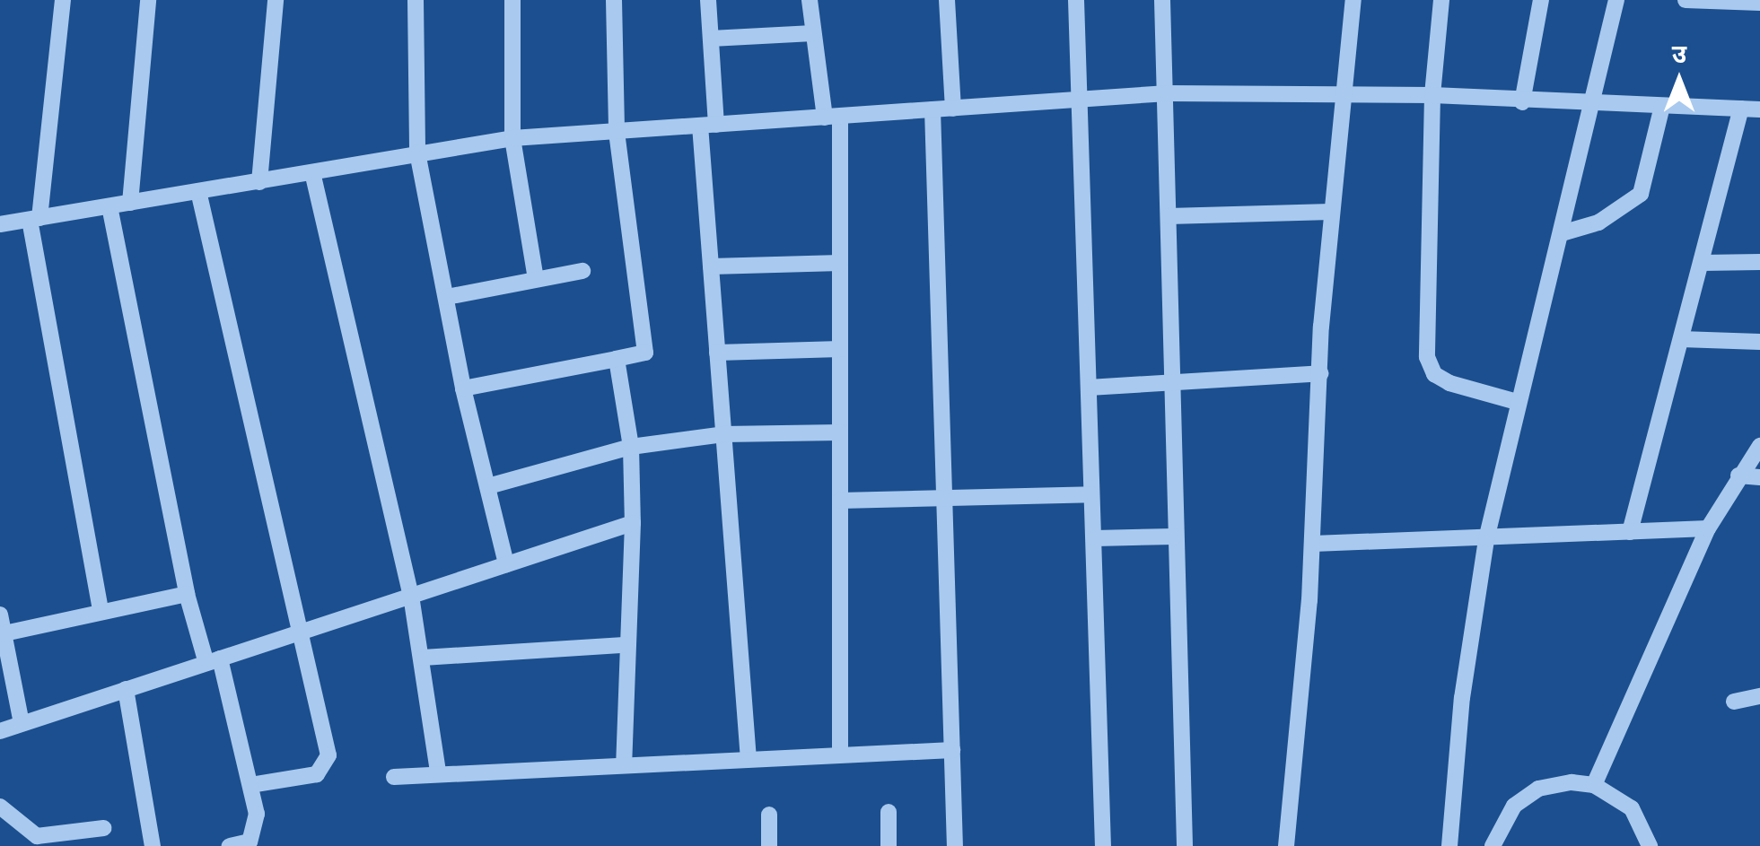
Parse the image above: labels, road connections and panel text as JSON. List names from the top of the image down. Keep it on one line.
{"north":"top"}
